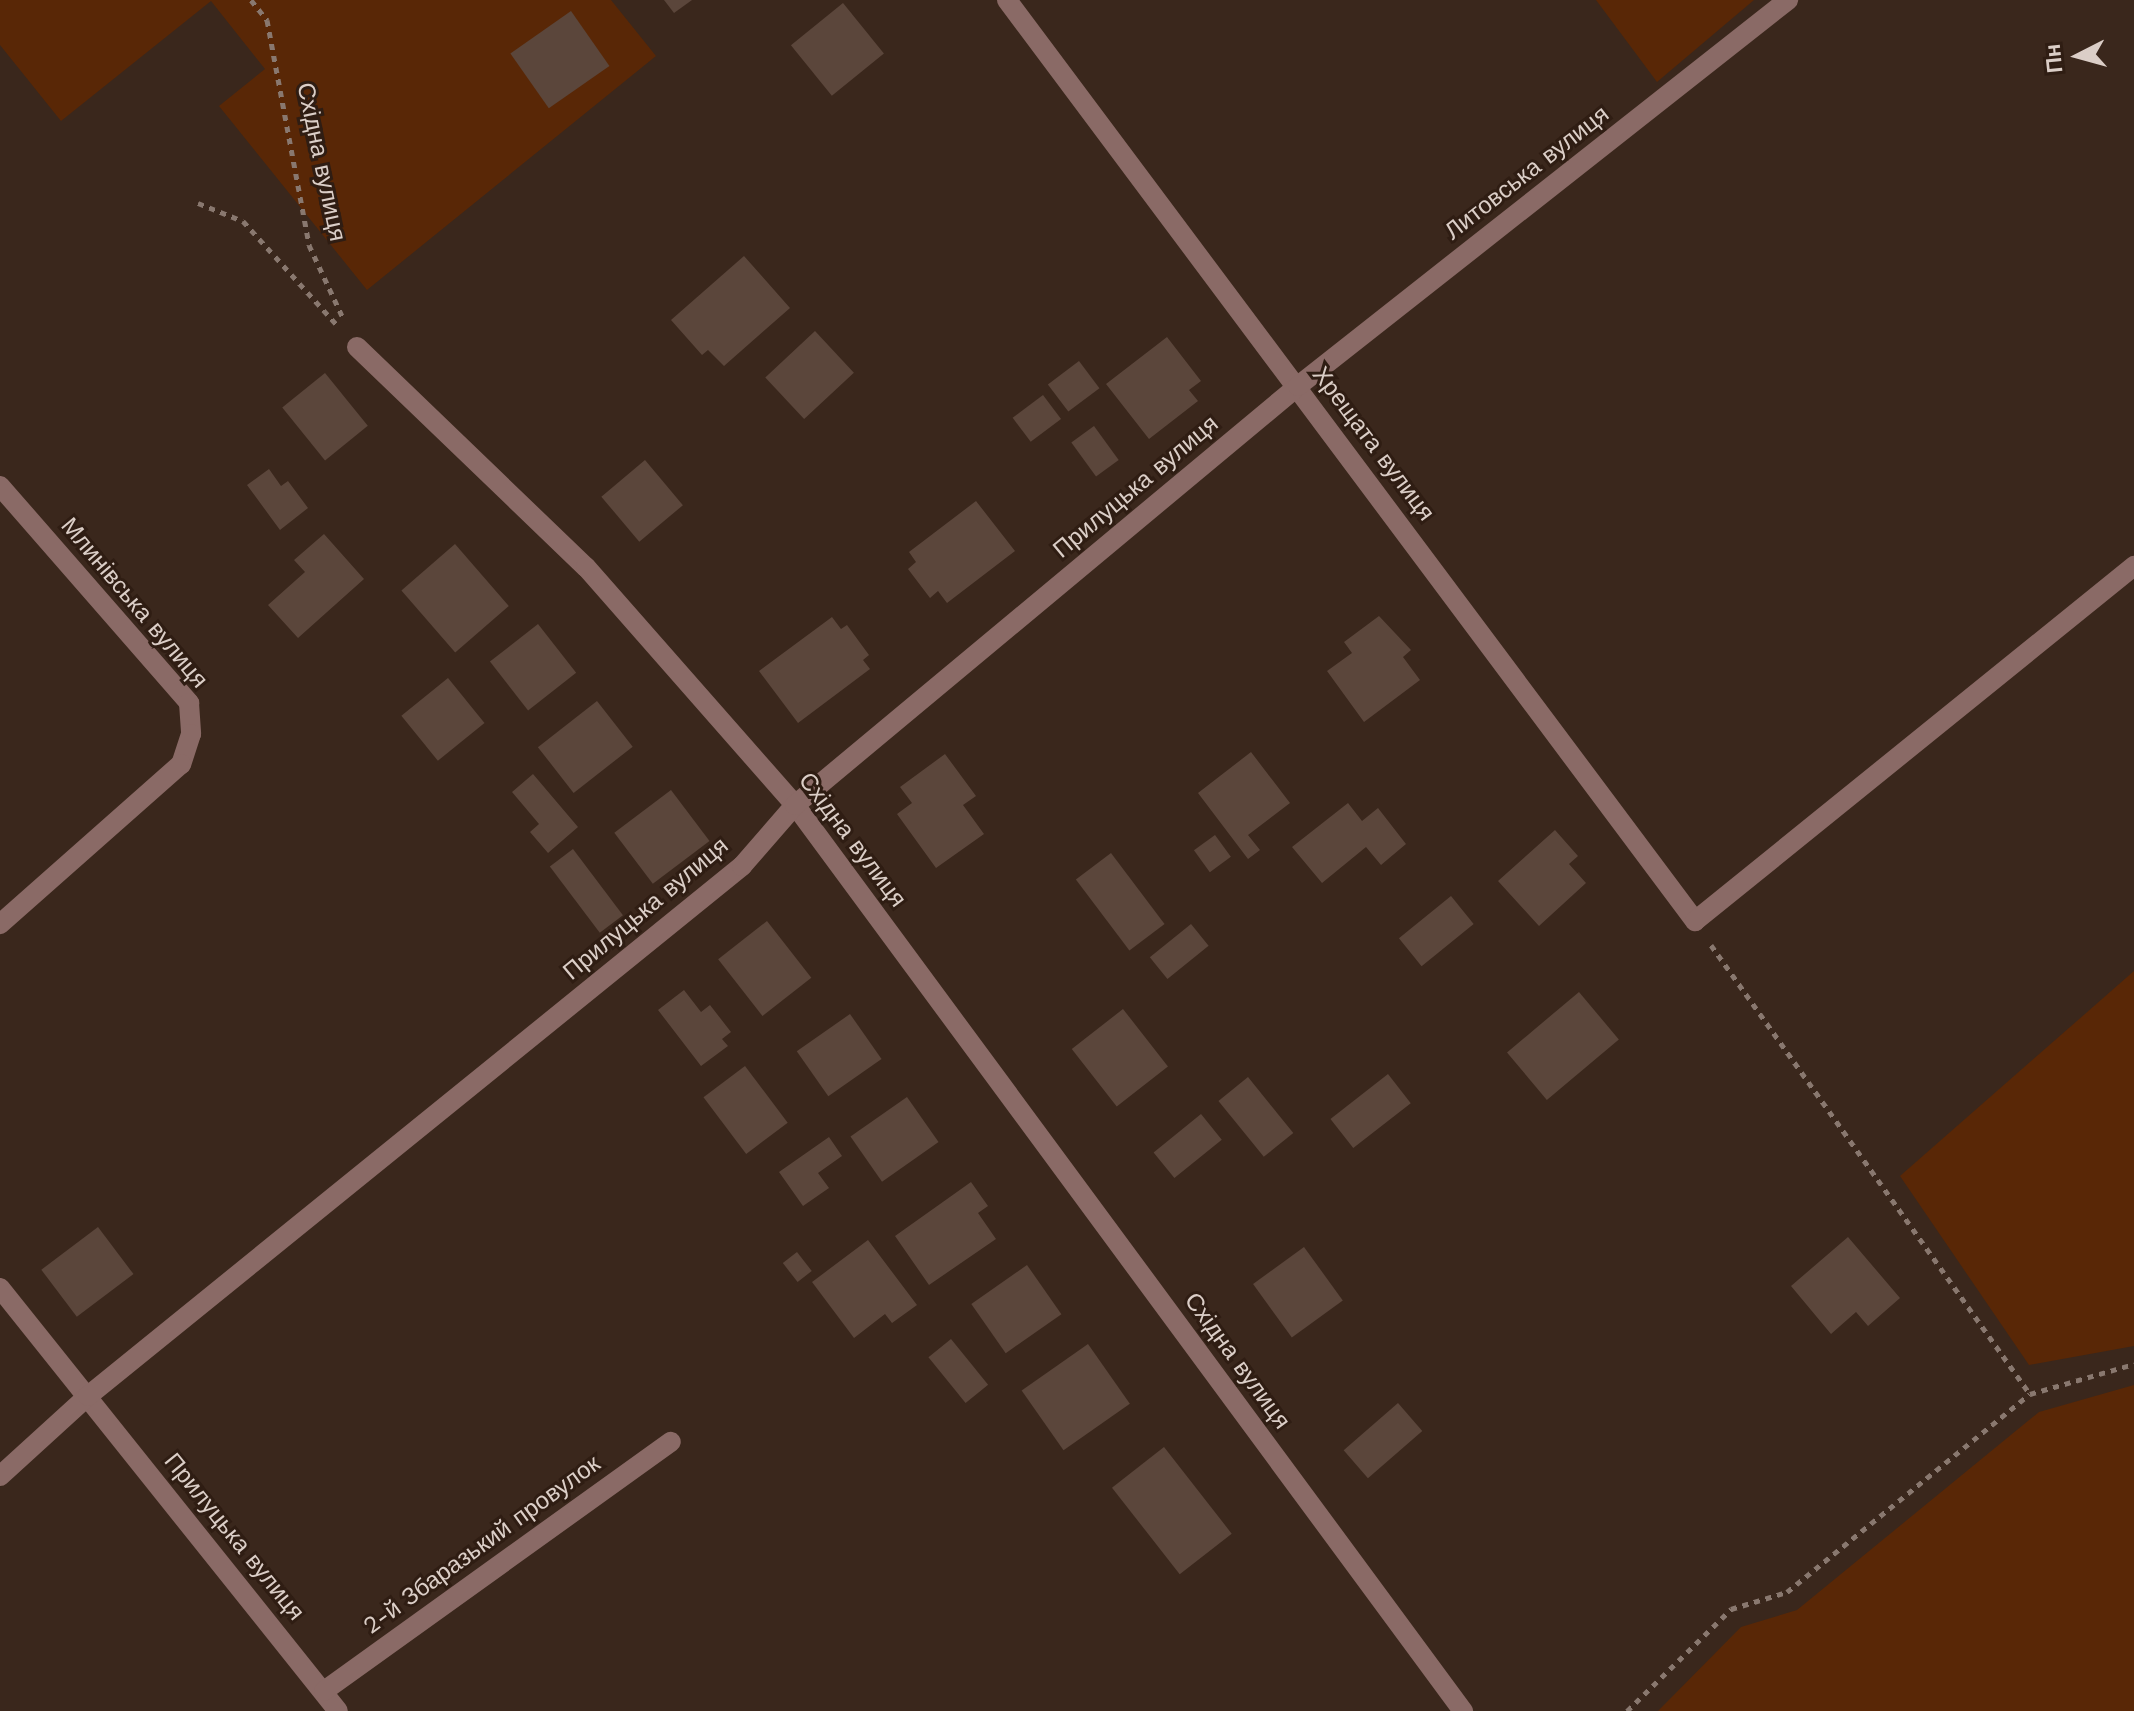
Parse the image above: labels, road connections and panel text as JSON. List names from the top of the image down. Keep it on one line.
{"streets":{"street":["Східна вулиця","Литовська вулиця","Хрещата вулиця","Прилуцька вулиця","Млинівська вулиця","2-й Збаразький провулок"]},"crossings":[["Східна вулиця","Прилуцька вулиця"],["Литовська вулиця","Хрещата вулиця"],["Литовська вулиця","Прилуцька вулиця"],["Хрещата вулиця","Прилуцька вулиця"],["Прилуцька вулиця","2-й Збаразький провулок"]],"north":"left"}
